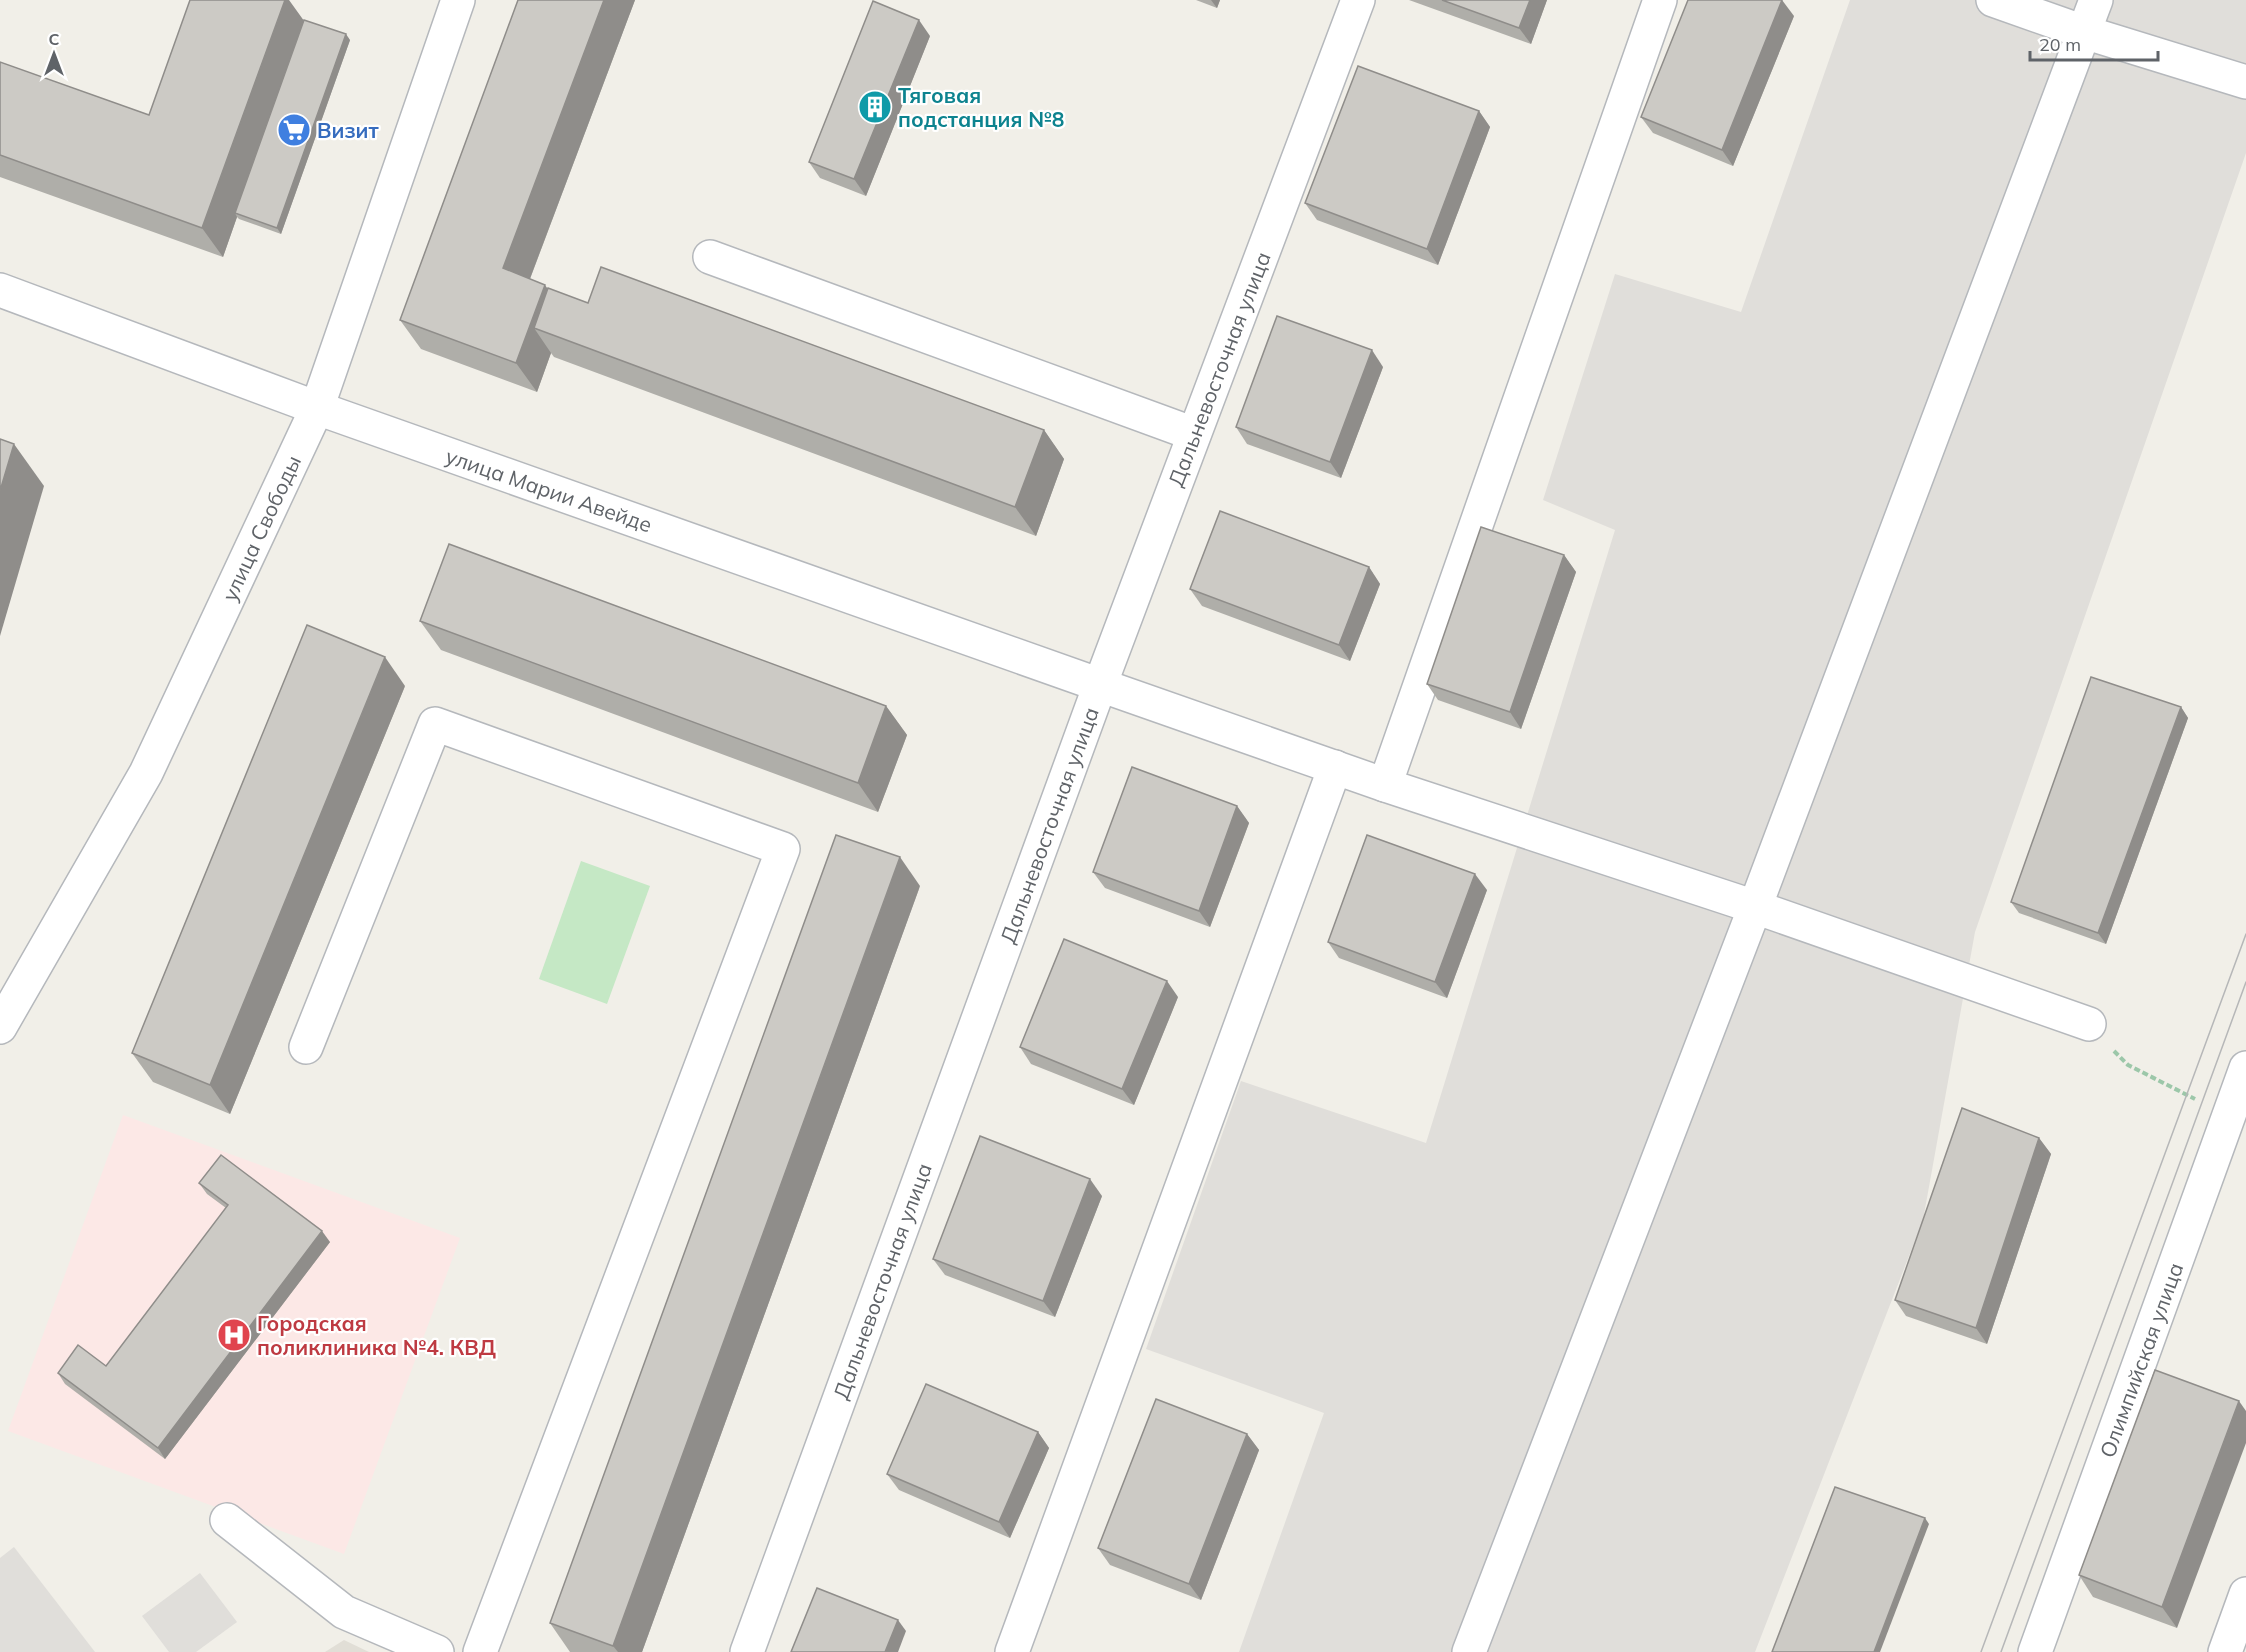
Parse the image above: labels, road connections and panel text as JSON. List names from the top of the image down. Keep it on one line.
{"streets":{"street":["Дальневосточная улица","улица Марии Авейде","улица Свободы","Олимпийская улица"]},"crossings":[["Дальневосточная улица","улица Марии Авейде"],["улица Марии Авейде","улица Свободы"]],"places":{"building":["Тяговая подстанция №8"],"supermarket":["Визит"],"hospital":["Городская поликлиника №4. КВД"]},"scale_bar":"20 m","north":"top"}
